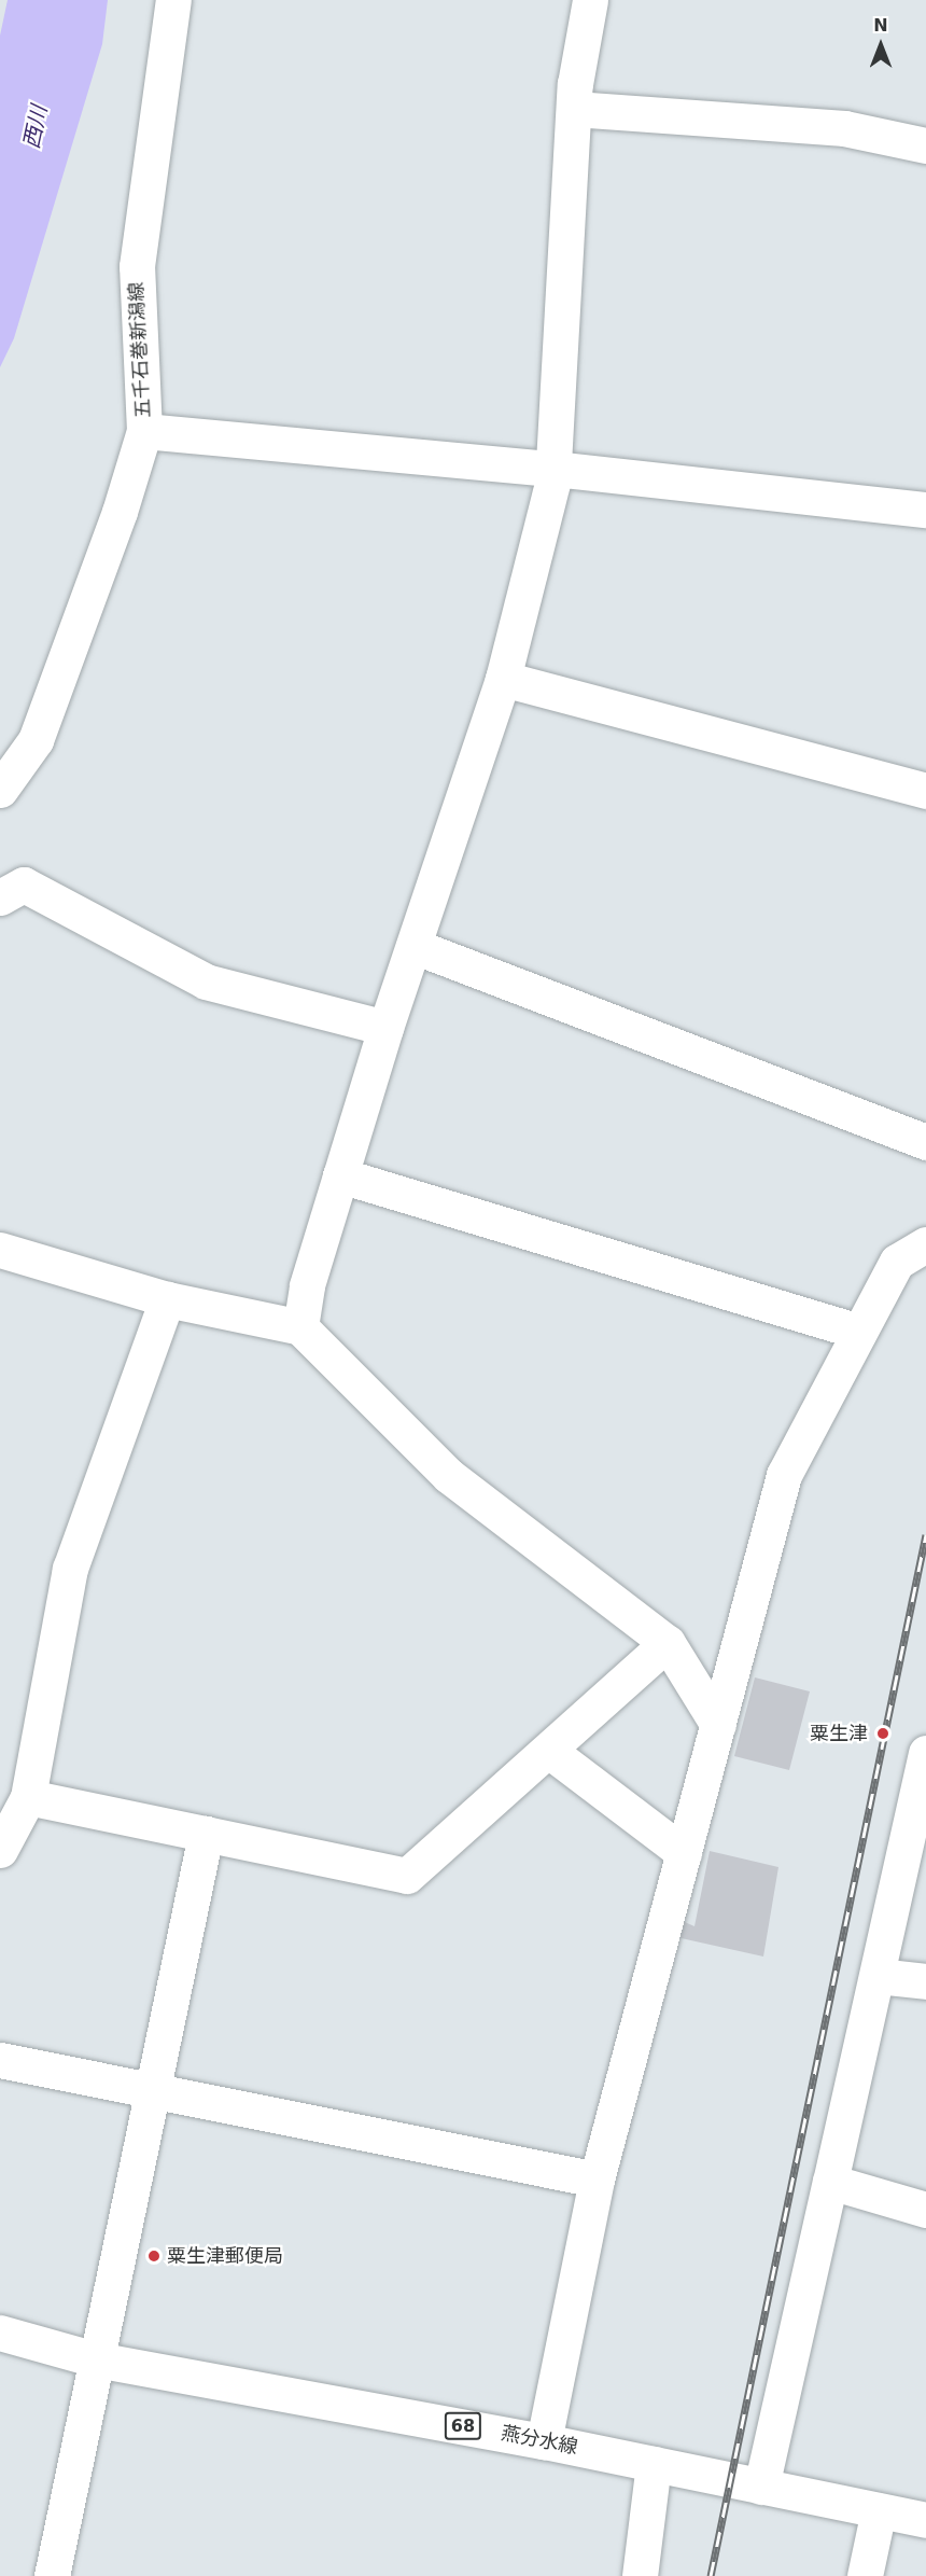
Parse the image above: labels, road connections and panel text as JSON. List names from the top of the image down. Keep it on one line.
{"streets":{"street":["五千石巻新潟線","68","燕分水線"]},"water":["西川"],"places":["粟生津","粟生津郵便局"],"north":"top"}
